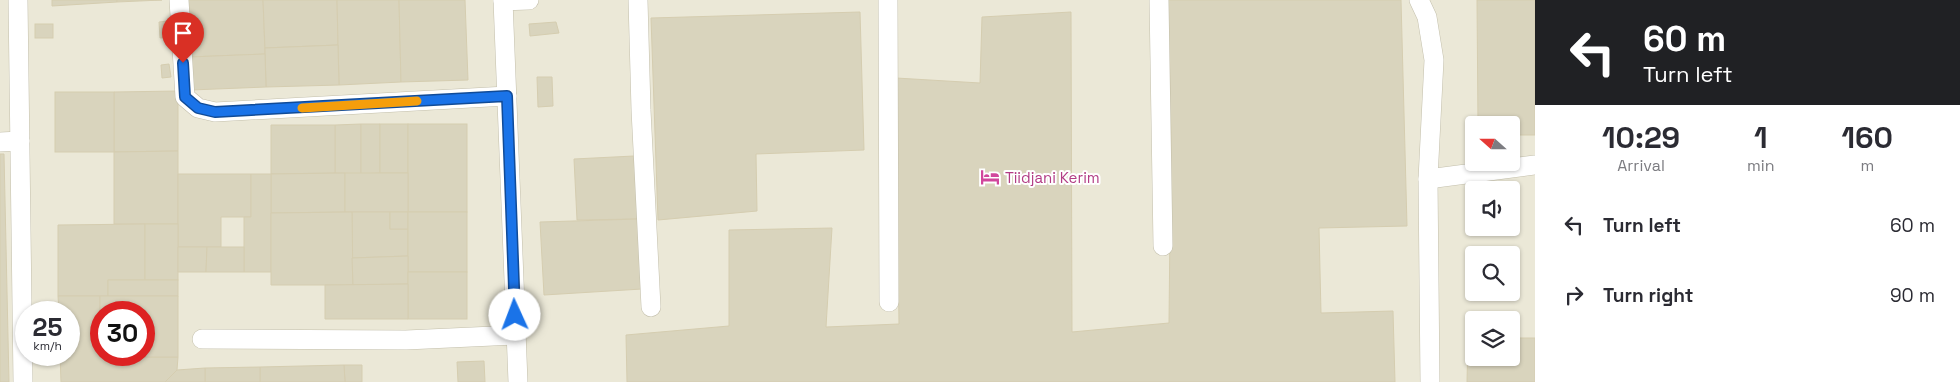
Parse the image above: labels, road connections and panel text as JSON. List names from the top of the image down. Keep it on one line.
{"places":{"hotel":["Tiidjani Kerim"]},"north":"left","page":{"turn":["60 m","Turn left"],"eta":["10:29","Arrival","1","min","160","m"],"list":[{"name":"Turn left","value":"60 m"},{"name":"Turn right","value":"90 m"}],"speed":"25 km/h","limit":"30"}}
